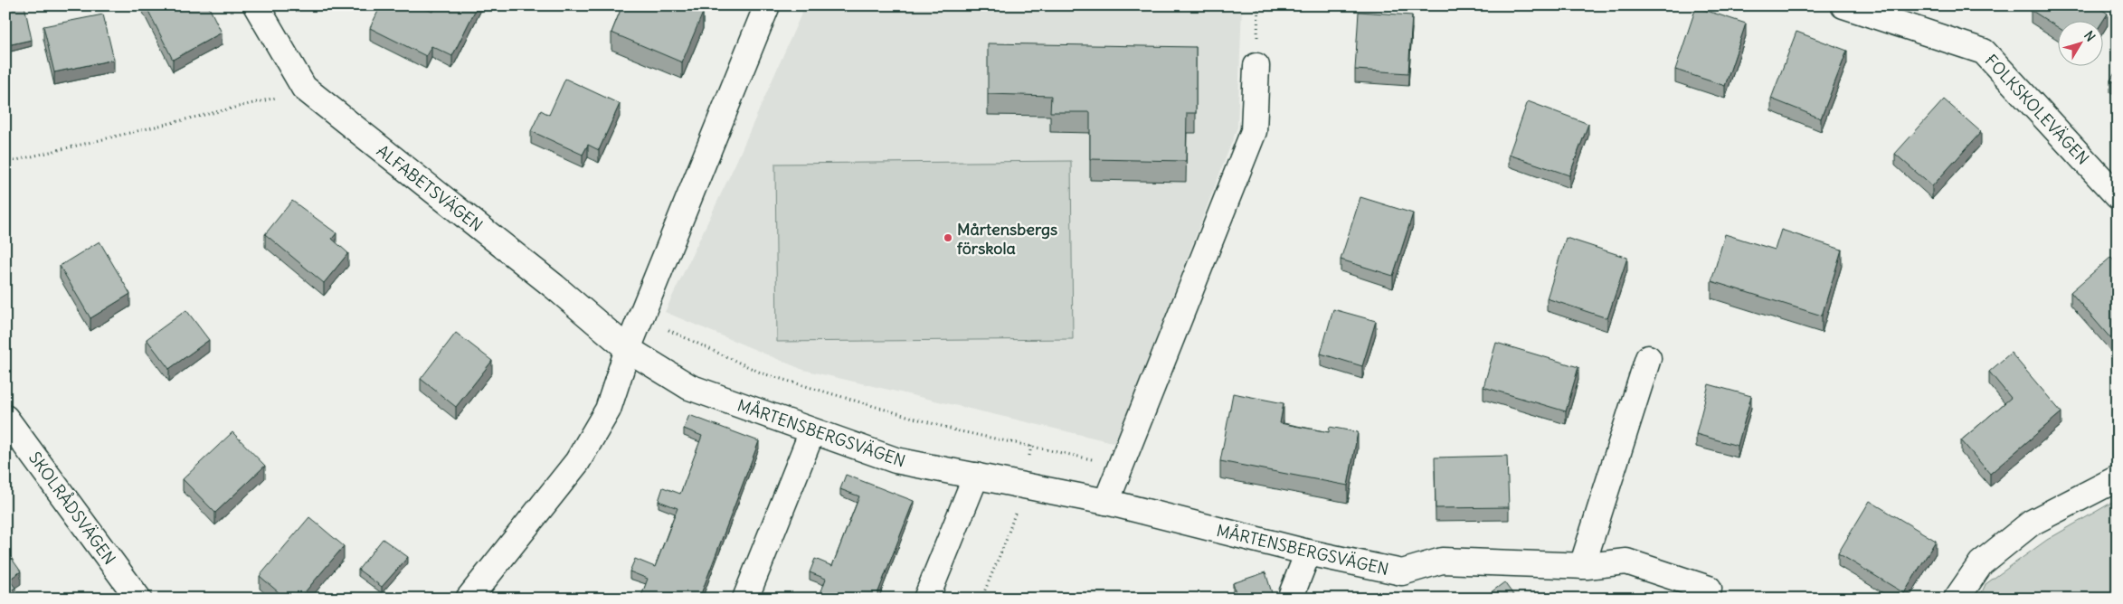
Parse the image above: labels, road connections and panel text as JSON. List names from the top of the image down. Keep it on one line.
{"streets":{"street":["FOLKSKOLEVÄGEN","ALFABETSVÄGEN","MÅRTENSBERGSVÄGEN","SKOLRÅDSVÄGEN"]},"crossings":[["ALFABETSVÄGEN","MÅRTENSBERGSVÄGEN"]],"places":["Mårtensbergs förskola"],"north":"top right"}
